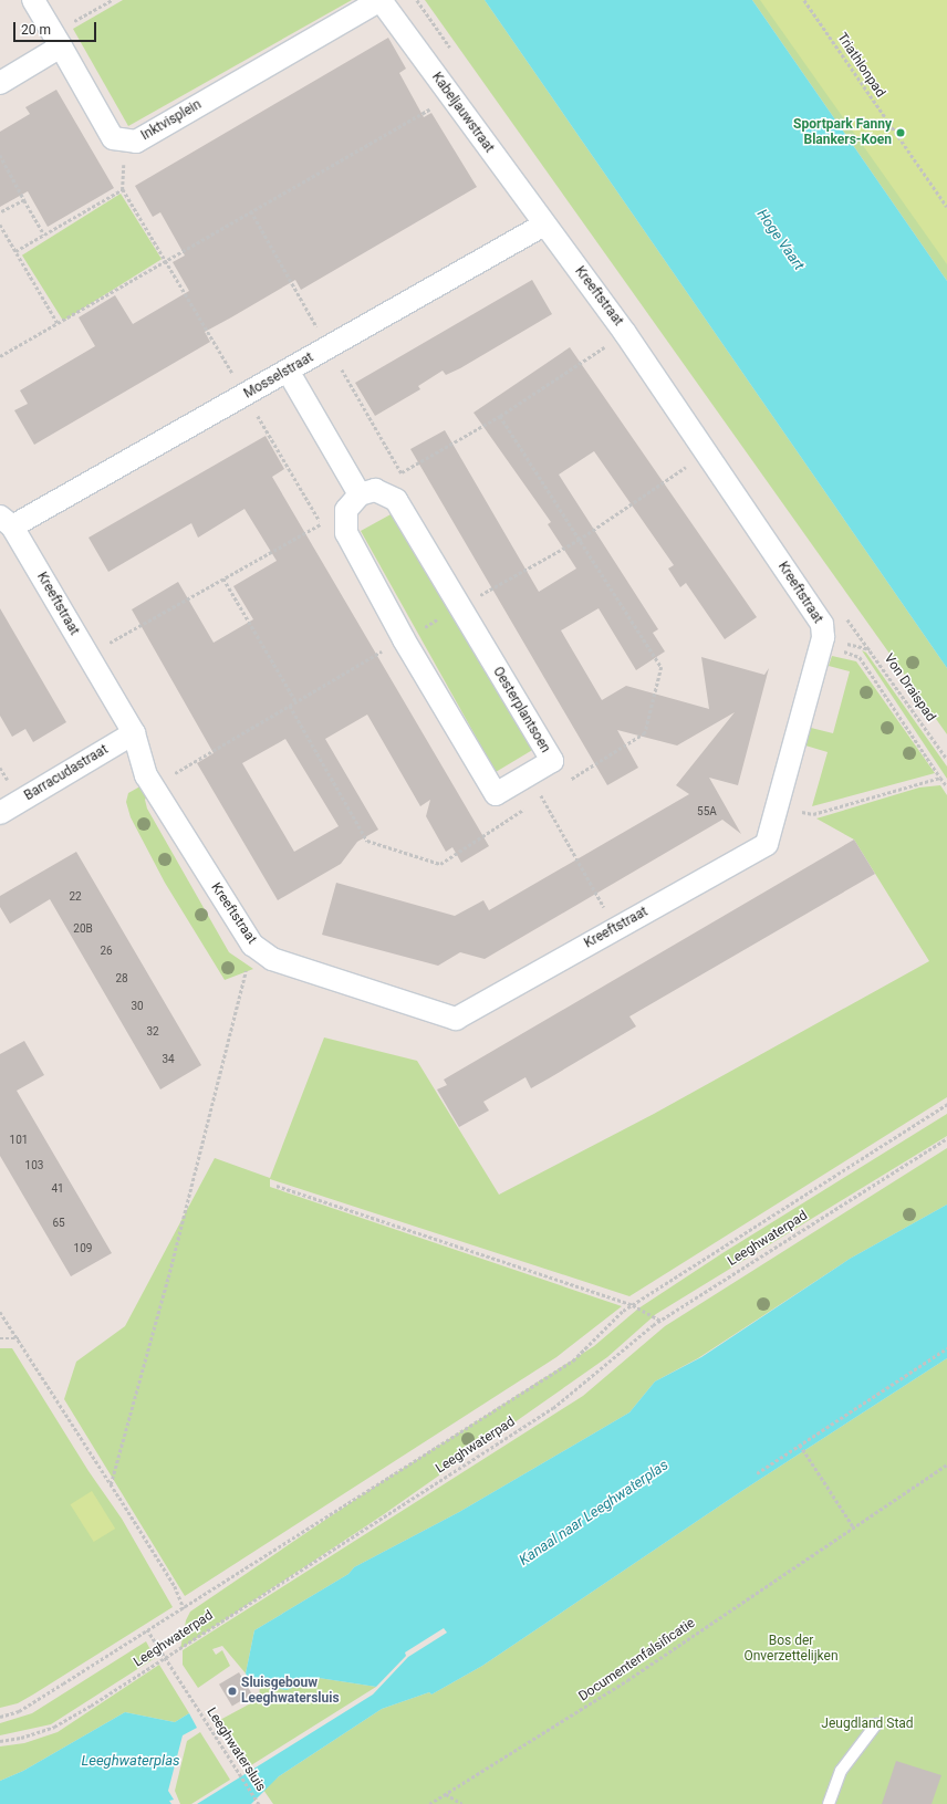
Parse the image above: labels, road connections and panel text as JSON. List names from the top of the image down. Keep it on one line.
{"streets":{"street":["Kabeljauwstraat","Inktvisplein","Kreeftstraat","Mosselstraat","Oesterplantsoen","Barracudastraat"],"path":["Triathlonpad","Von Draispad","Leeghwaterpad","Documentenfalsificatie","Leeghwatersluis"]},"crossings":[["Kabeljauwstraat","Inktvisplein"],["Kabeljauwstraat","Kreeftstraat"],["Kabeljauwstraat","Mosselstraat"],["Kreeftstraat","Mosselstraat"],["Kreeftstraat","Barracudastraat"],["Leeghwaterpad","Leeghwatersluis"]],"water":["Hoge Vaart","Kanaal naar Leeghwaterplas","Leeghwaterplas"],"parks":["Bos der Onverzettelijken","Jeugdland Stad"],"places":["Sportpark Fanny Blankers-Koen","Sluisgebouw Leeghwatersluis"],"house_numbers":["55A","22","20B","26","28","30","32","34","101","103","41","65","109"],"scale_bar":"20 m"}
